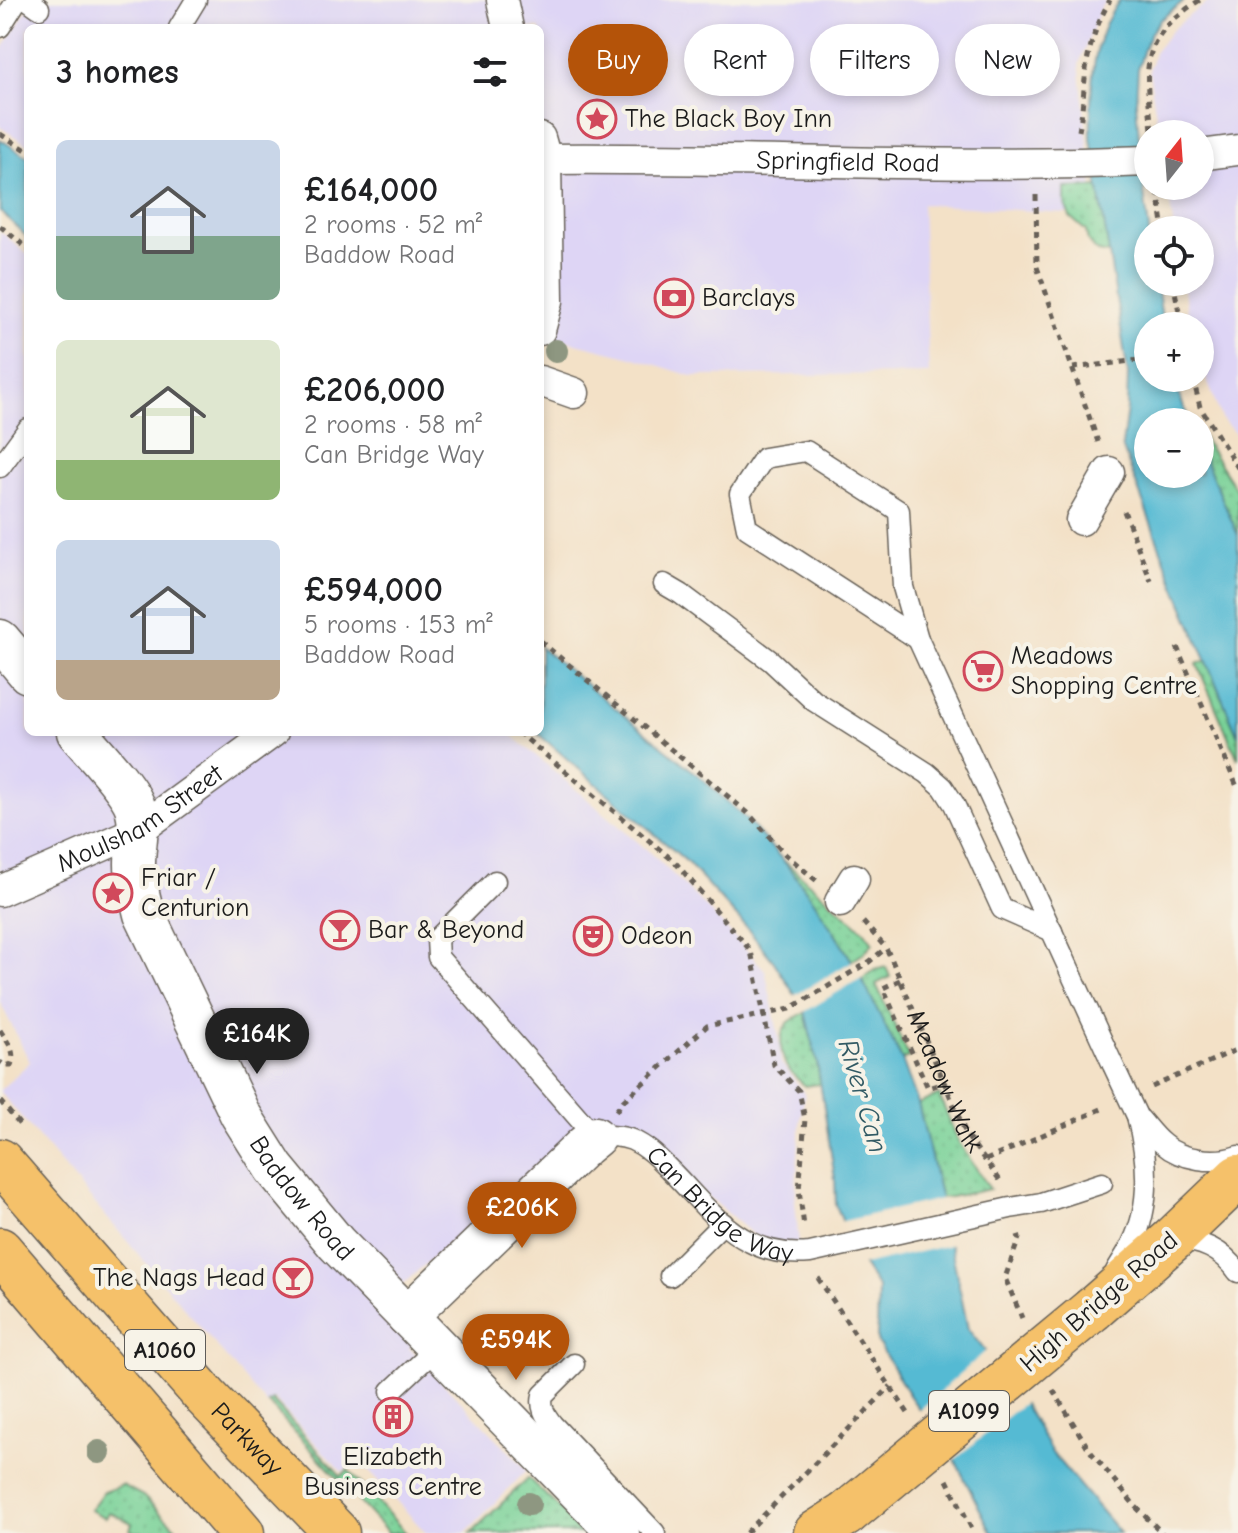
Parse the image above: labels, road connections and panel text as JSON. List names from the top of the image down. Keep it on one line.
{"streets":{"main road":["High Bridge Road","A1060","A1099","Parkway"],"street":["Springfield Road","Moulsham Street","Baddow Road"],"lane":["Can Bridge Way"],"path":["Meadow Walk"]},"crossings":[["Moulsham Street","Baddow Road"],["Meadow Walk","Can Bridge Way"]],"water":["River Can"],"places":{"place":["The Black Boy Inn","Friar / Centurion"],"bank":["Barclays"],"supermarket":["Meadows Shopping Centre"],"bar":["Bar & Beyond","The Nags Head"],"theatre":["Odeon"],"building":["Elizabeth Business Centre"]},"north":"top","page":{"chip":["Buy","Rent","Filters","New"],"heading":"3 homes","map_buttons":["+","−"],"list":[{"name":"£164,000","note":"2 rooms · 52 m² · Baddow Road"},{"name":"£206,000","note":"2 rooms · 58 m² · Can Bridge Way"},{"name":"£594,000","note":"5 rooms · 153 m² · Baddow Road"}],"price":["£164K","£206K","£594K"]}}
